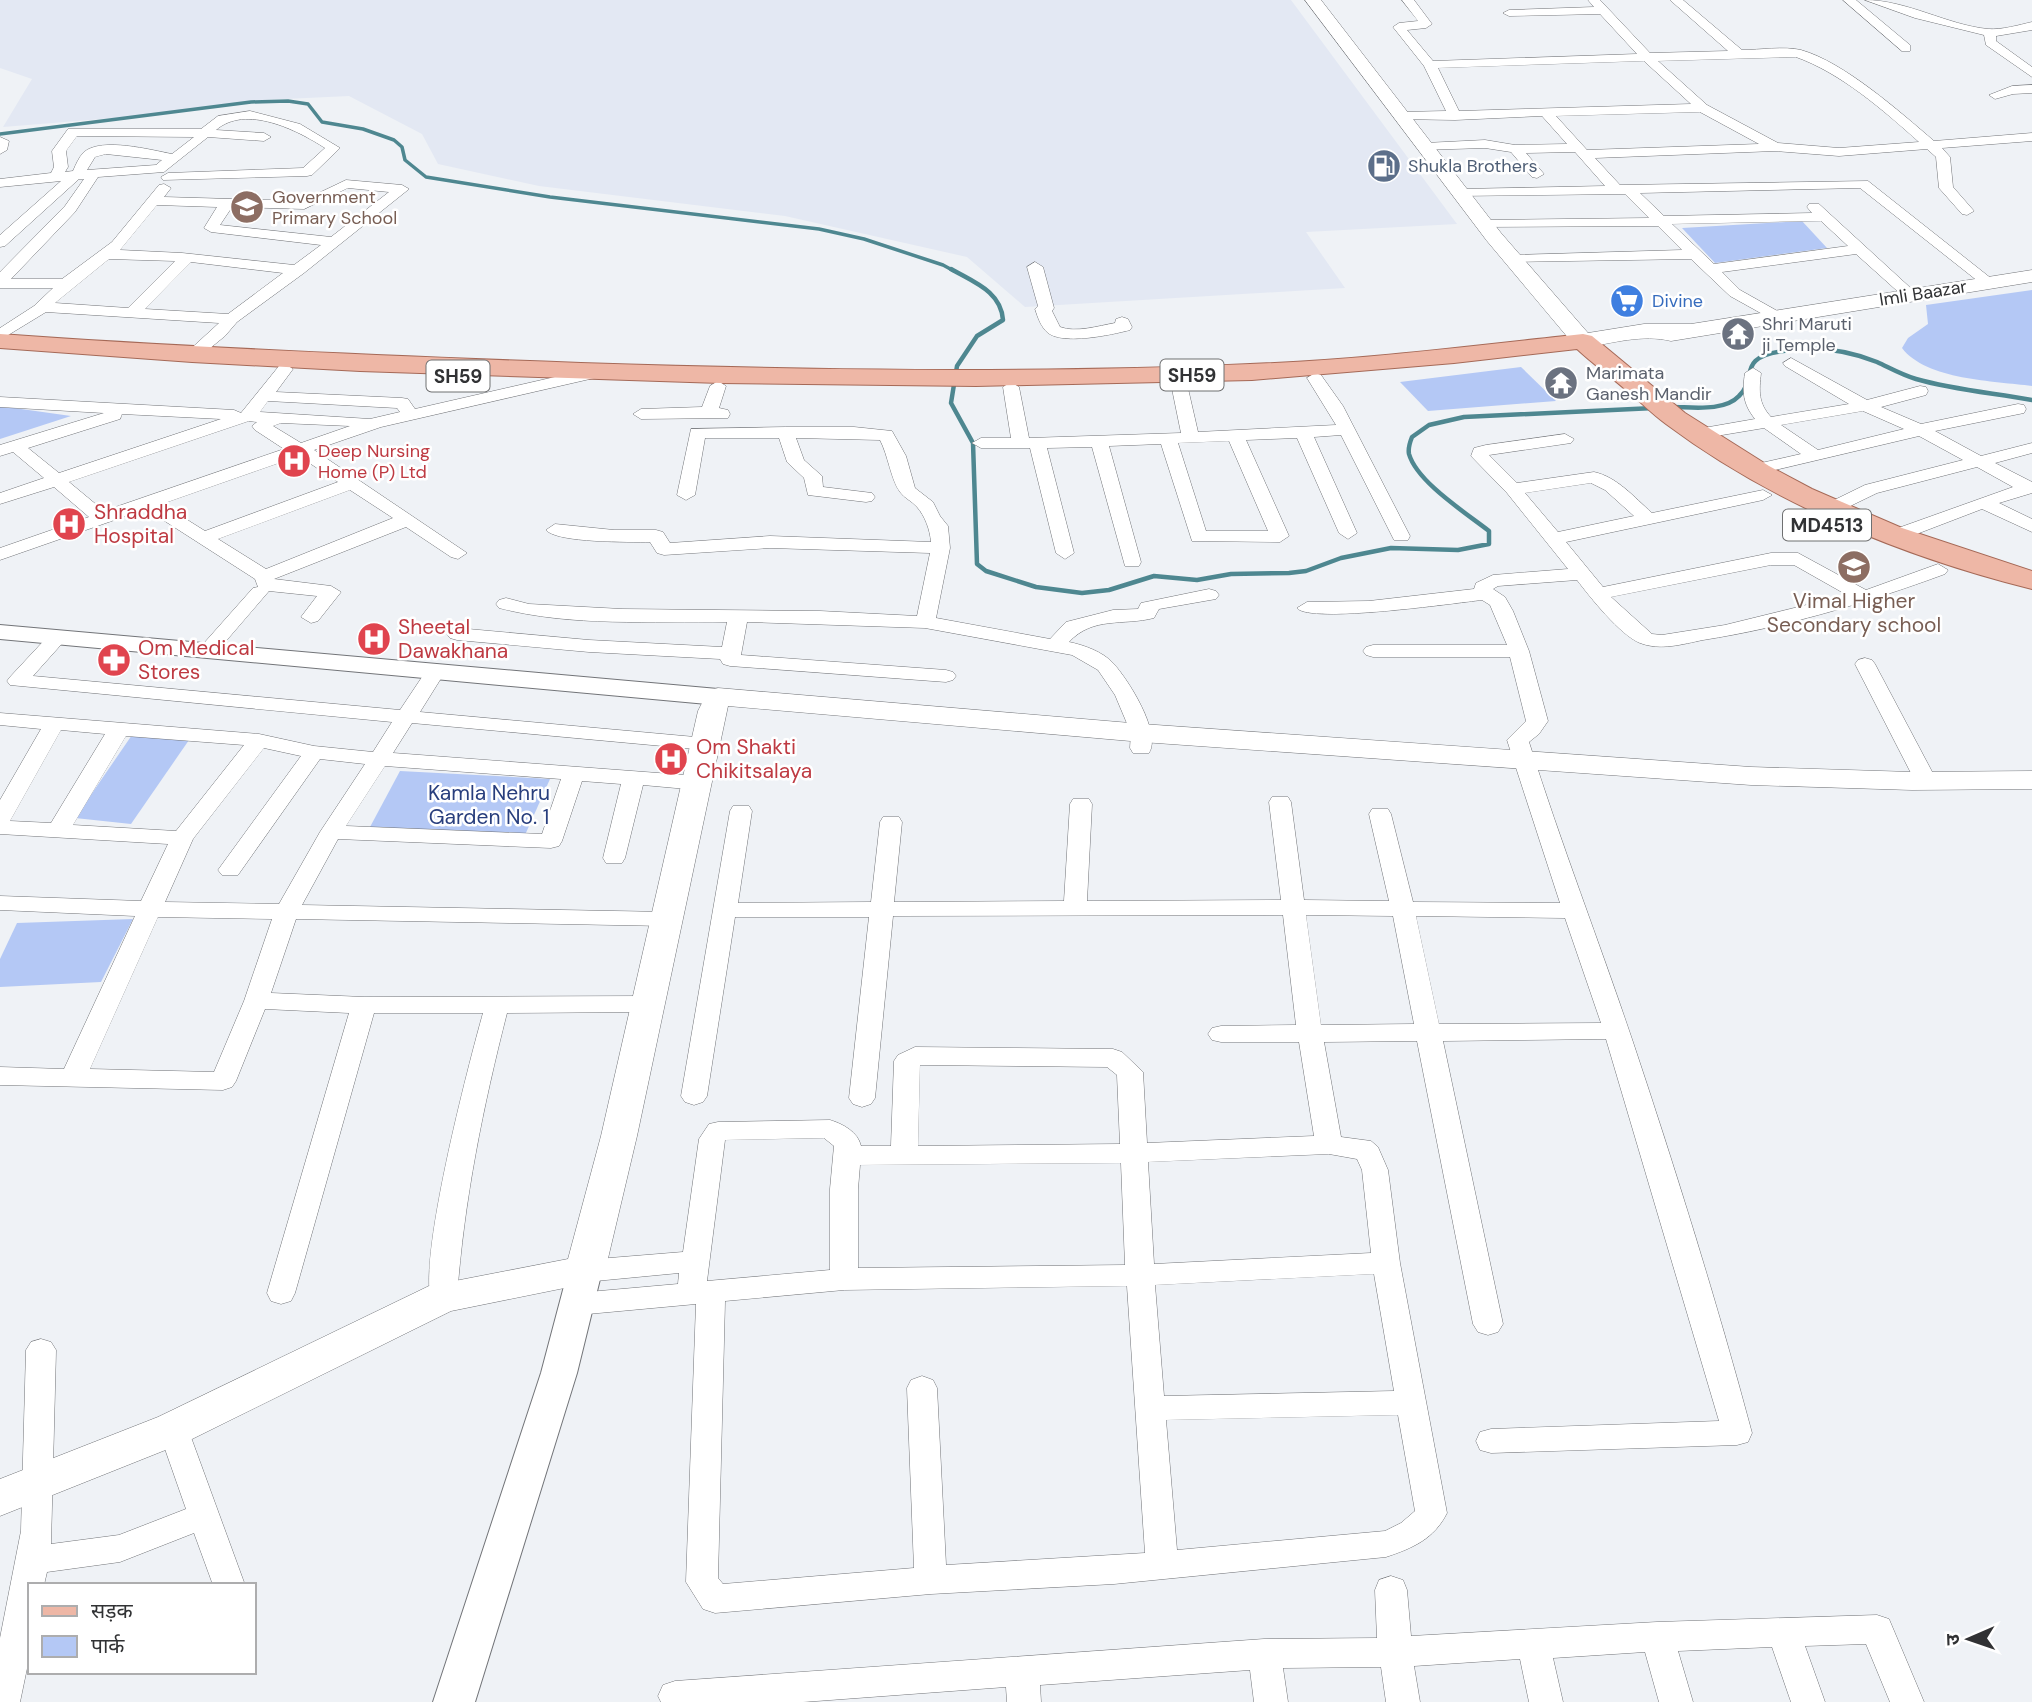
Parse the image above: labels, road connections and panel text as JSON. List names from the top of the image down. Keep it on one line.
{"streets":{"main road":["Imli Baazar","SH59","MD4513"]},"crossings":[["Imli Baazar","SH59"],["Imli Baazar","MD4513"],["SH59","MD4513"]],"parks":["Kamla Nehru Garden No. 1"],"places":{"fuel station":["Shukla Brothers"],"school or university":["Government Primary School","Vimal Higher Secondary school"],"supermarket":["Divine"],"temple":["Shri Maruti ji Temple","Marimata Ganesh Mandir"],"hospital":["Deep Nursing Home (P) Ltd","Shraddha Hospital","Sheetal Dawakhana","Om Shakti Chikitsalaya"],"pharmacy":["Om Medical Stores"]},"legend":["सड़क","पार्क"],"north":"left"}
